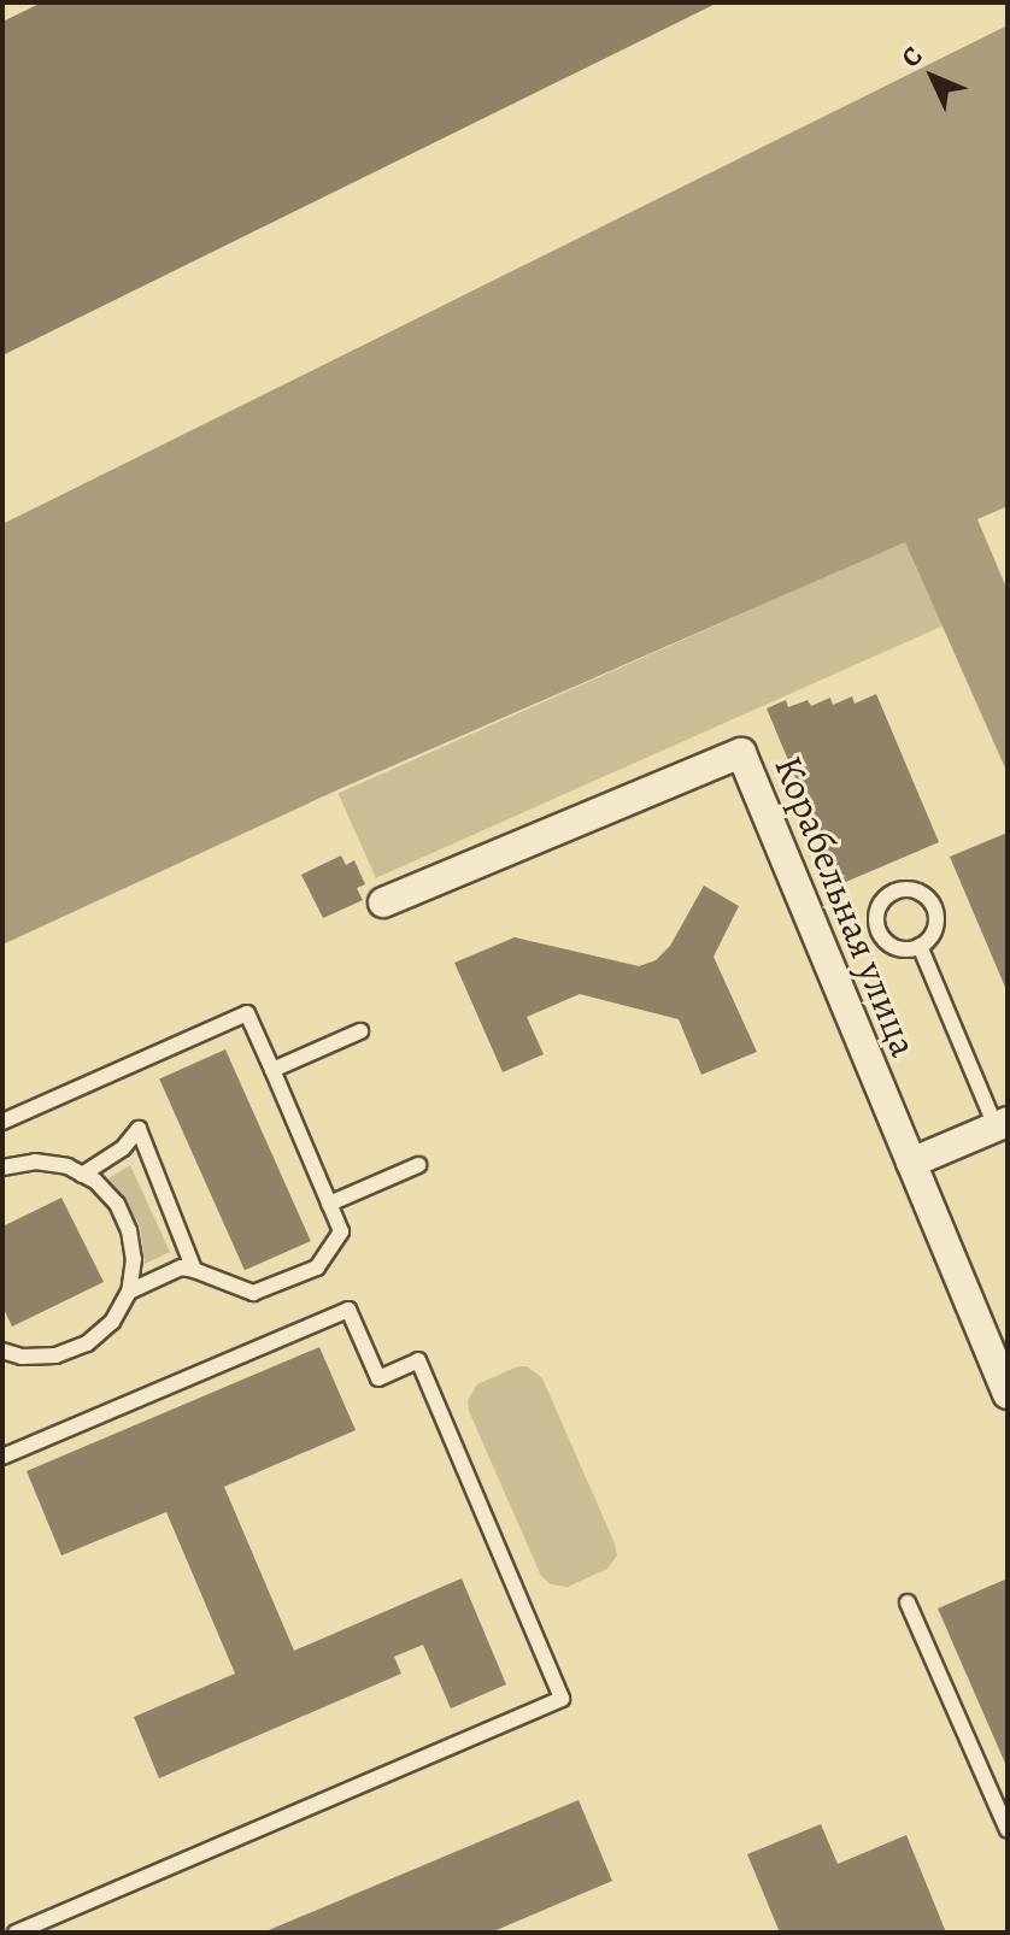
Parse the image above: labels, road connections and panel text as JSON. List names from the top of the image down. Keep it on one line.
{"streets":{"street":["Корабельная улица"]},"north":"top left"}
